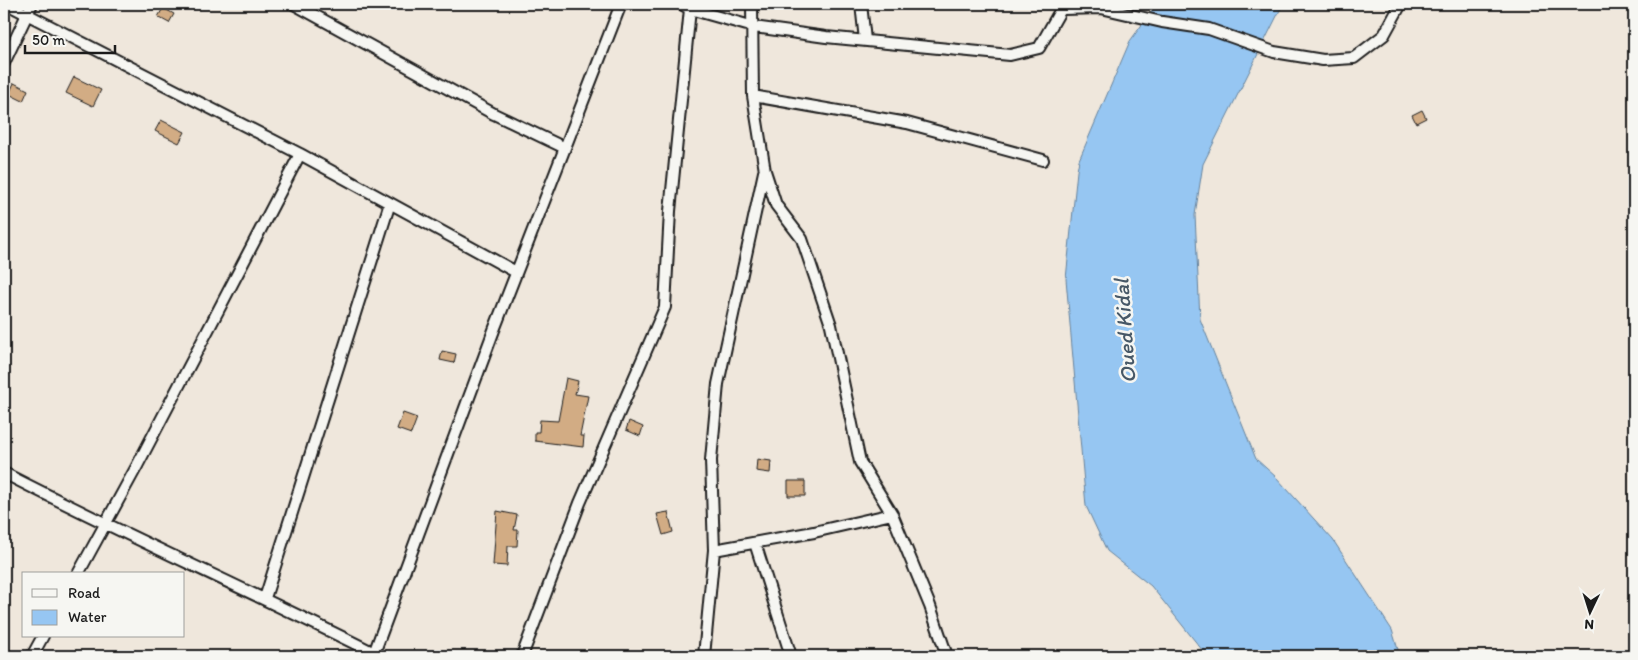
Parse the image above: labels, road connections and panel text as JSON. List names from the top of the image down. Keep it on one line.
{"water":["Oued Kidal"],"legend":["Road","Water"],"scale_bar":"50 m","north":"bottom"}
